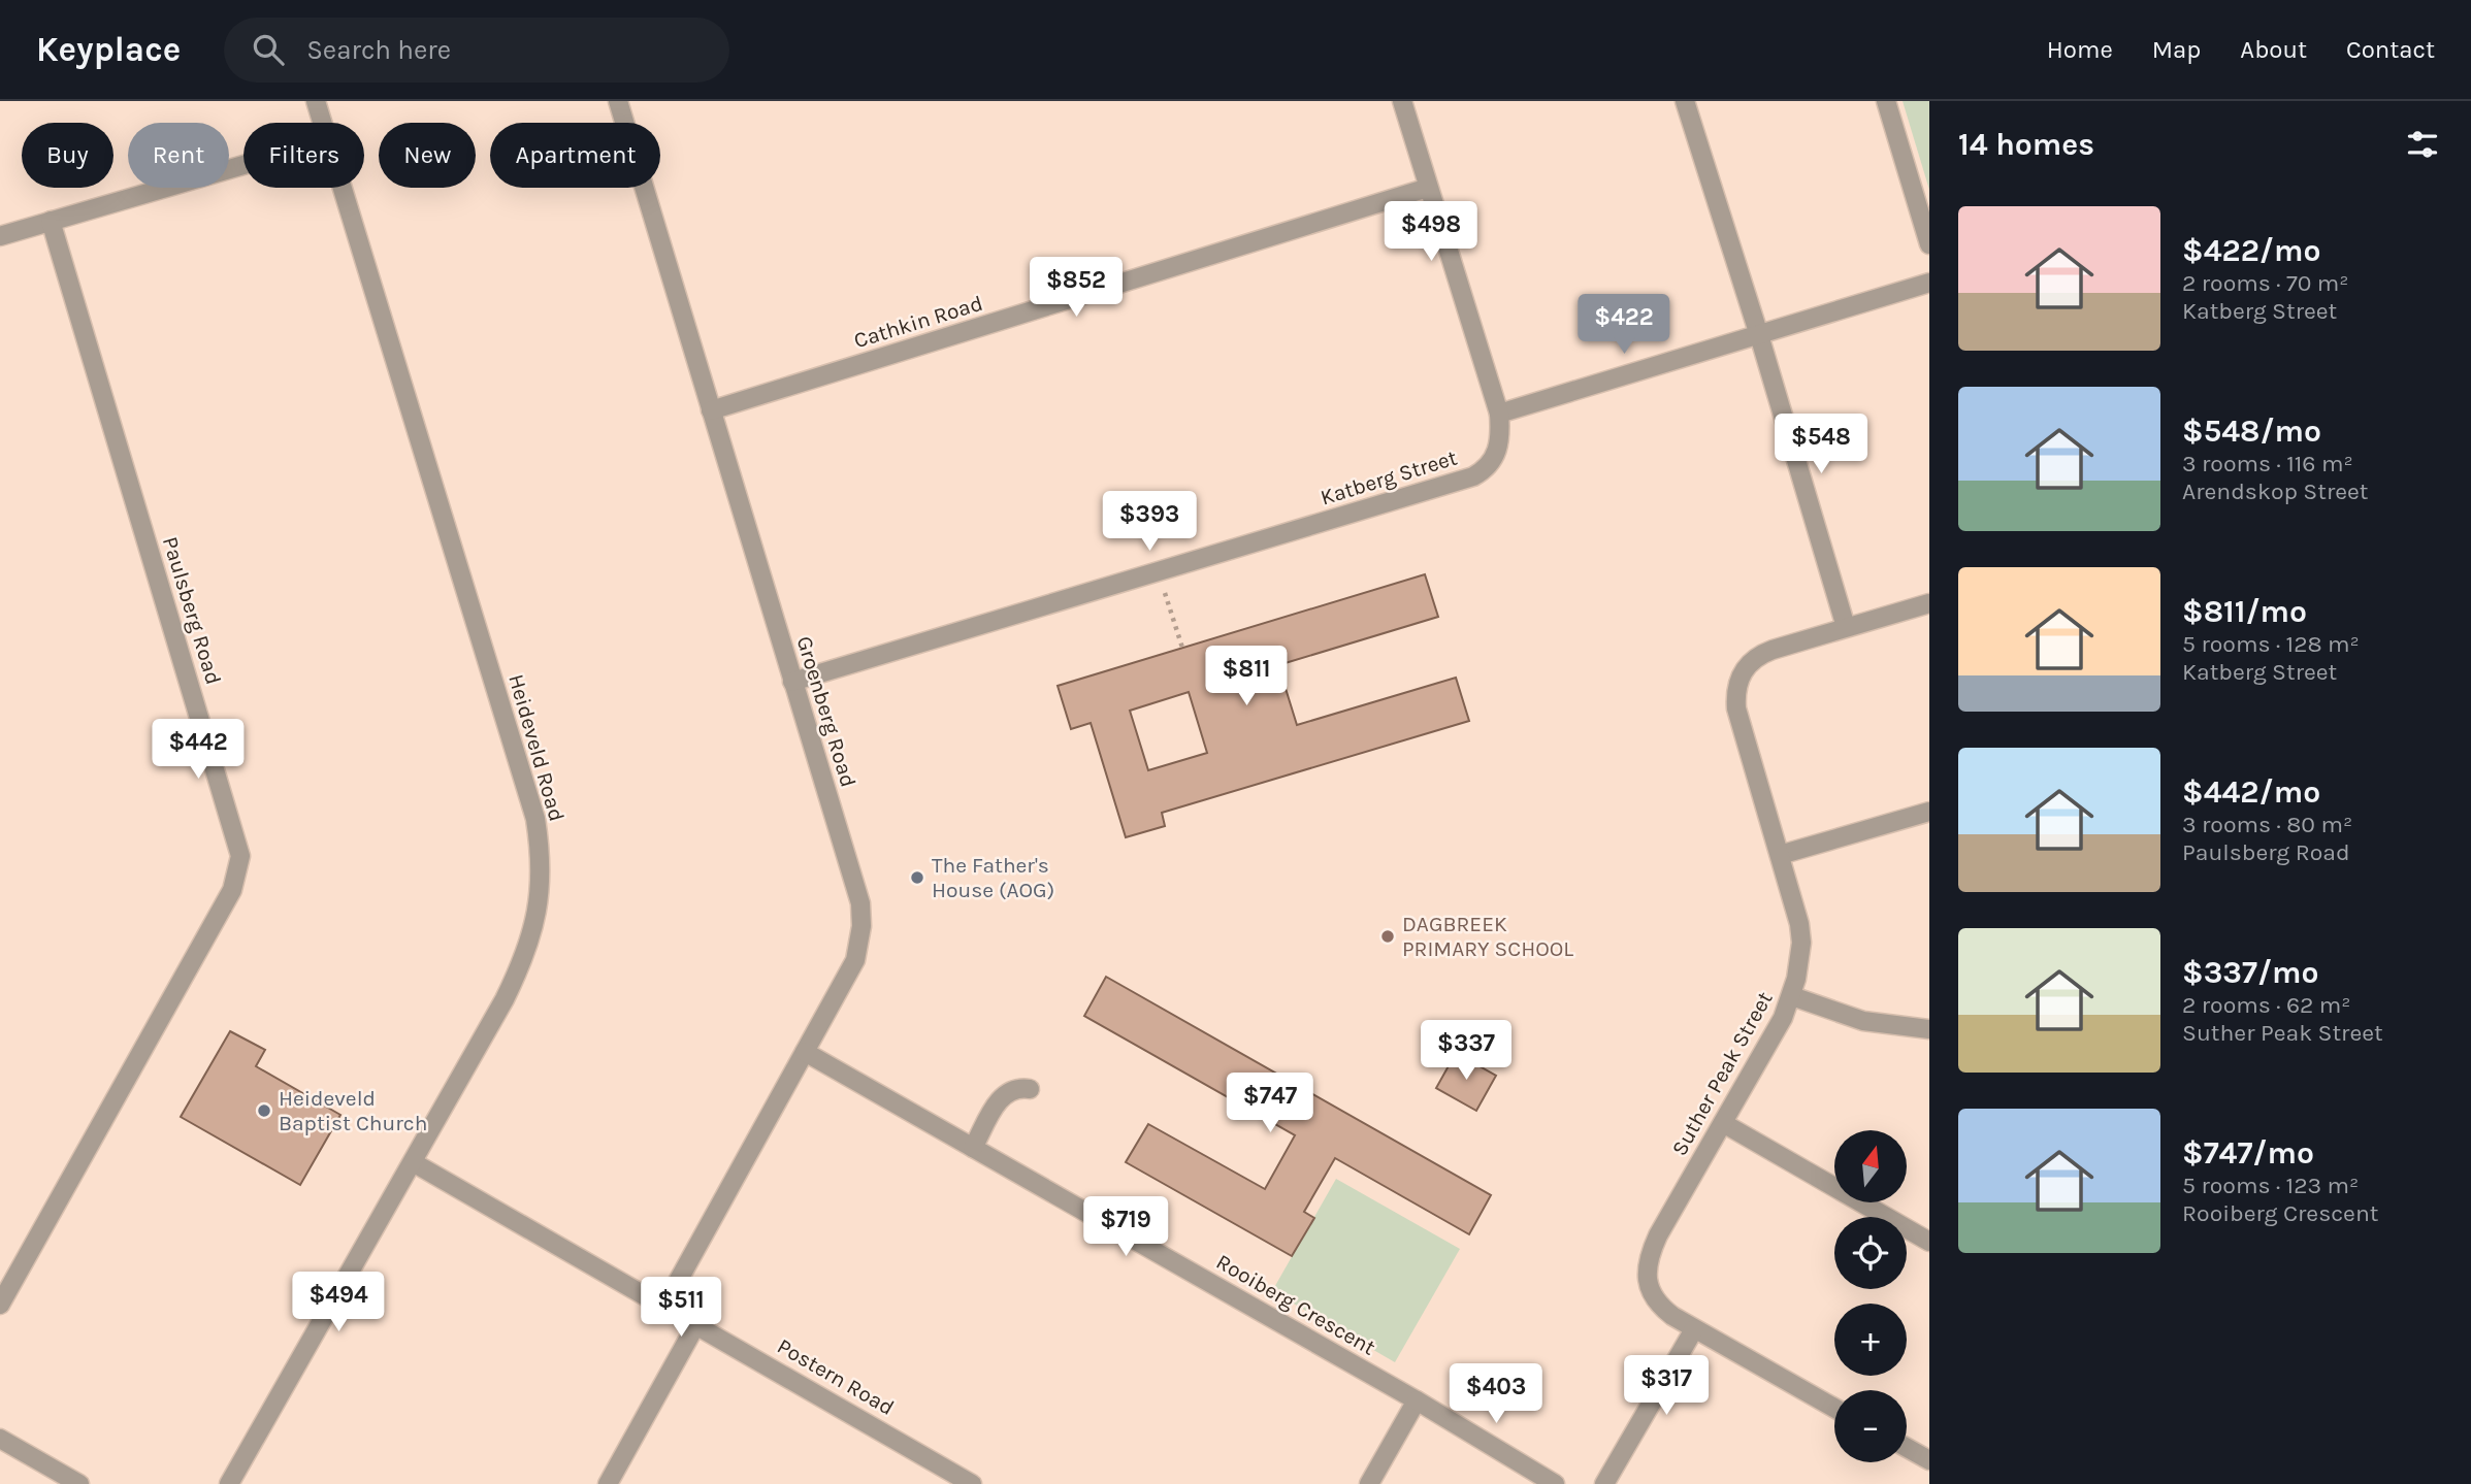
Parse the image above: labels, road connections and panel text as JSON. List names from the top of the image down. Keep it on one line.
{"streets":{"street":["Cathkin Road","Katberg Street","Paulsberg Road","Groenberg Road","Heideveld Road","Suther Peak Street","Rooiberg Crescent","Postern Road"]},"crossings":[["Cathkin Road","Katberg Street"],["Cathkin Road","Groenberg Road"],["Katberg Street","Groenberg Road"],["Groenberg Road","Rooiberg Crescent"],["Groenberg Road","Postern Road"],["Heideveld Road","Postern Road"]],"places":["The Father's House (AOG)","DAGBREEK PRIMARY SCHOOL","Heideveld Baptist Church"],"north":"top","page":{"header":"Keyplace","search":"Search here","nav":["Home","Map","About","Contact"],"heading":"14 homes","chip":["Buy","Rent","Filters","New","Apartment"],"list":[{"name":"$422/mo","note":"2 rooms · 70 m² · Katberg Street"},{"name":"$548/mo","note":"3 rooms · 116 m² · Arendskop Street"},{"name":"$811/mo","note":"5 rooms · 128 m² · Katberg Street"},{"name":"$442/mo","note":"3 rooms · 80 m² · Paulsberg Road"},{"name":"$337/mo","note":"2 rooms · 62 m² · Suther Peak Street"},{"name":"$747/mo","note":"5 rooms · 123 m² · Rooiberg Crescent"}],"price":["$498","$852","$422","$548","$393","$811","$442","$337","$747","$719","$494","$511","$317","$403"],"map_buttons":["+","−"]}}
